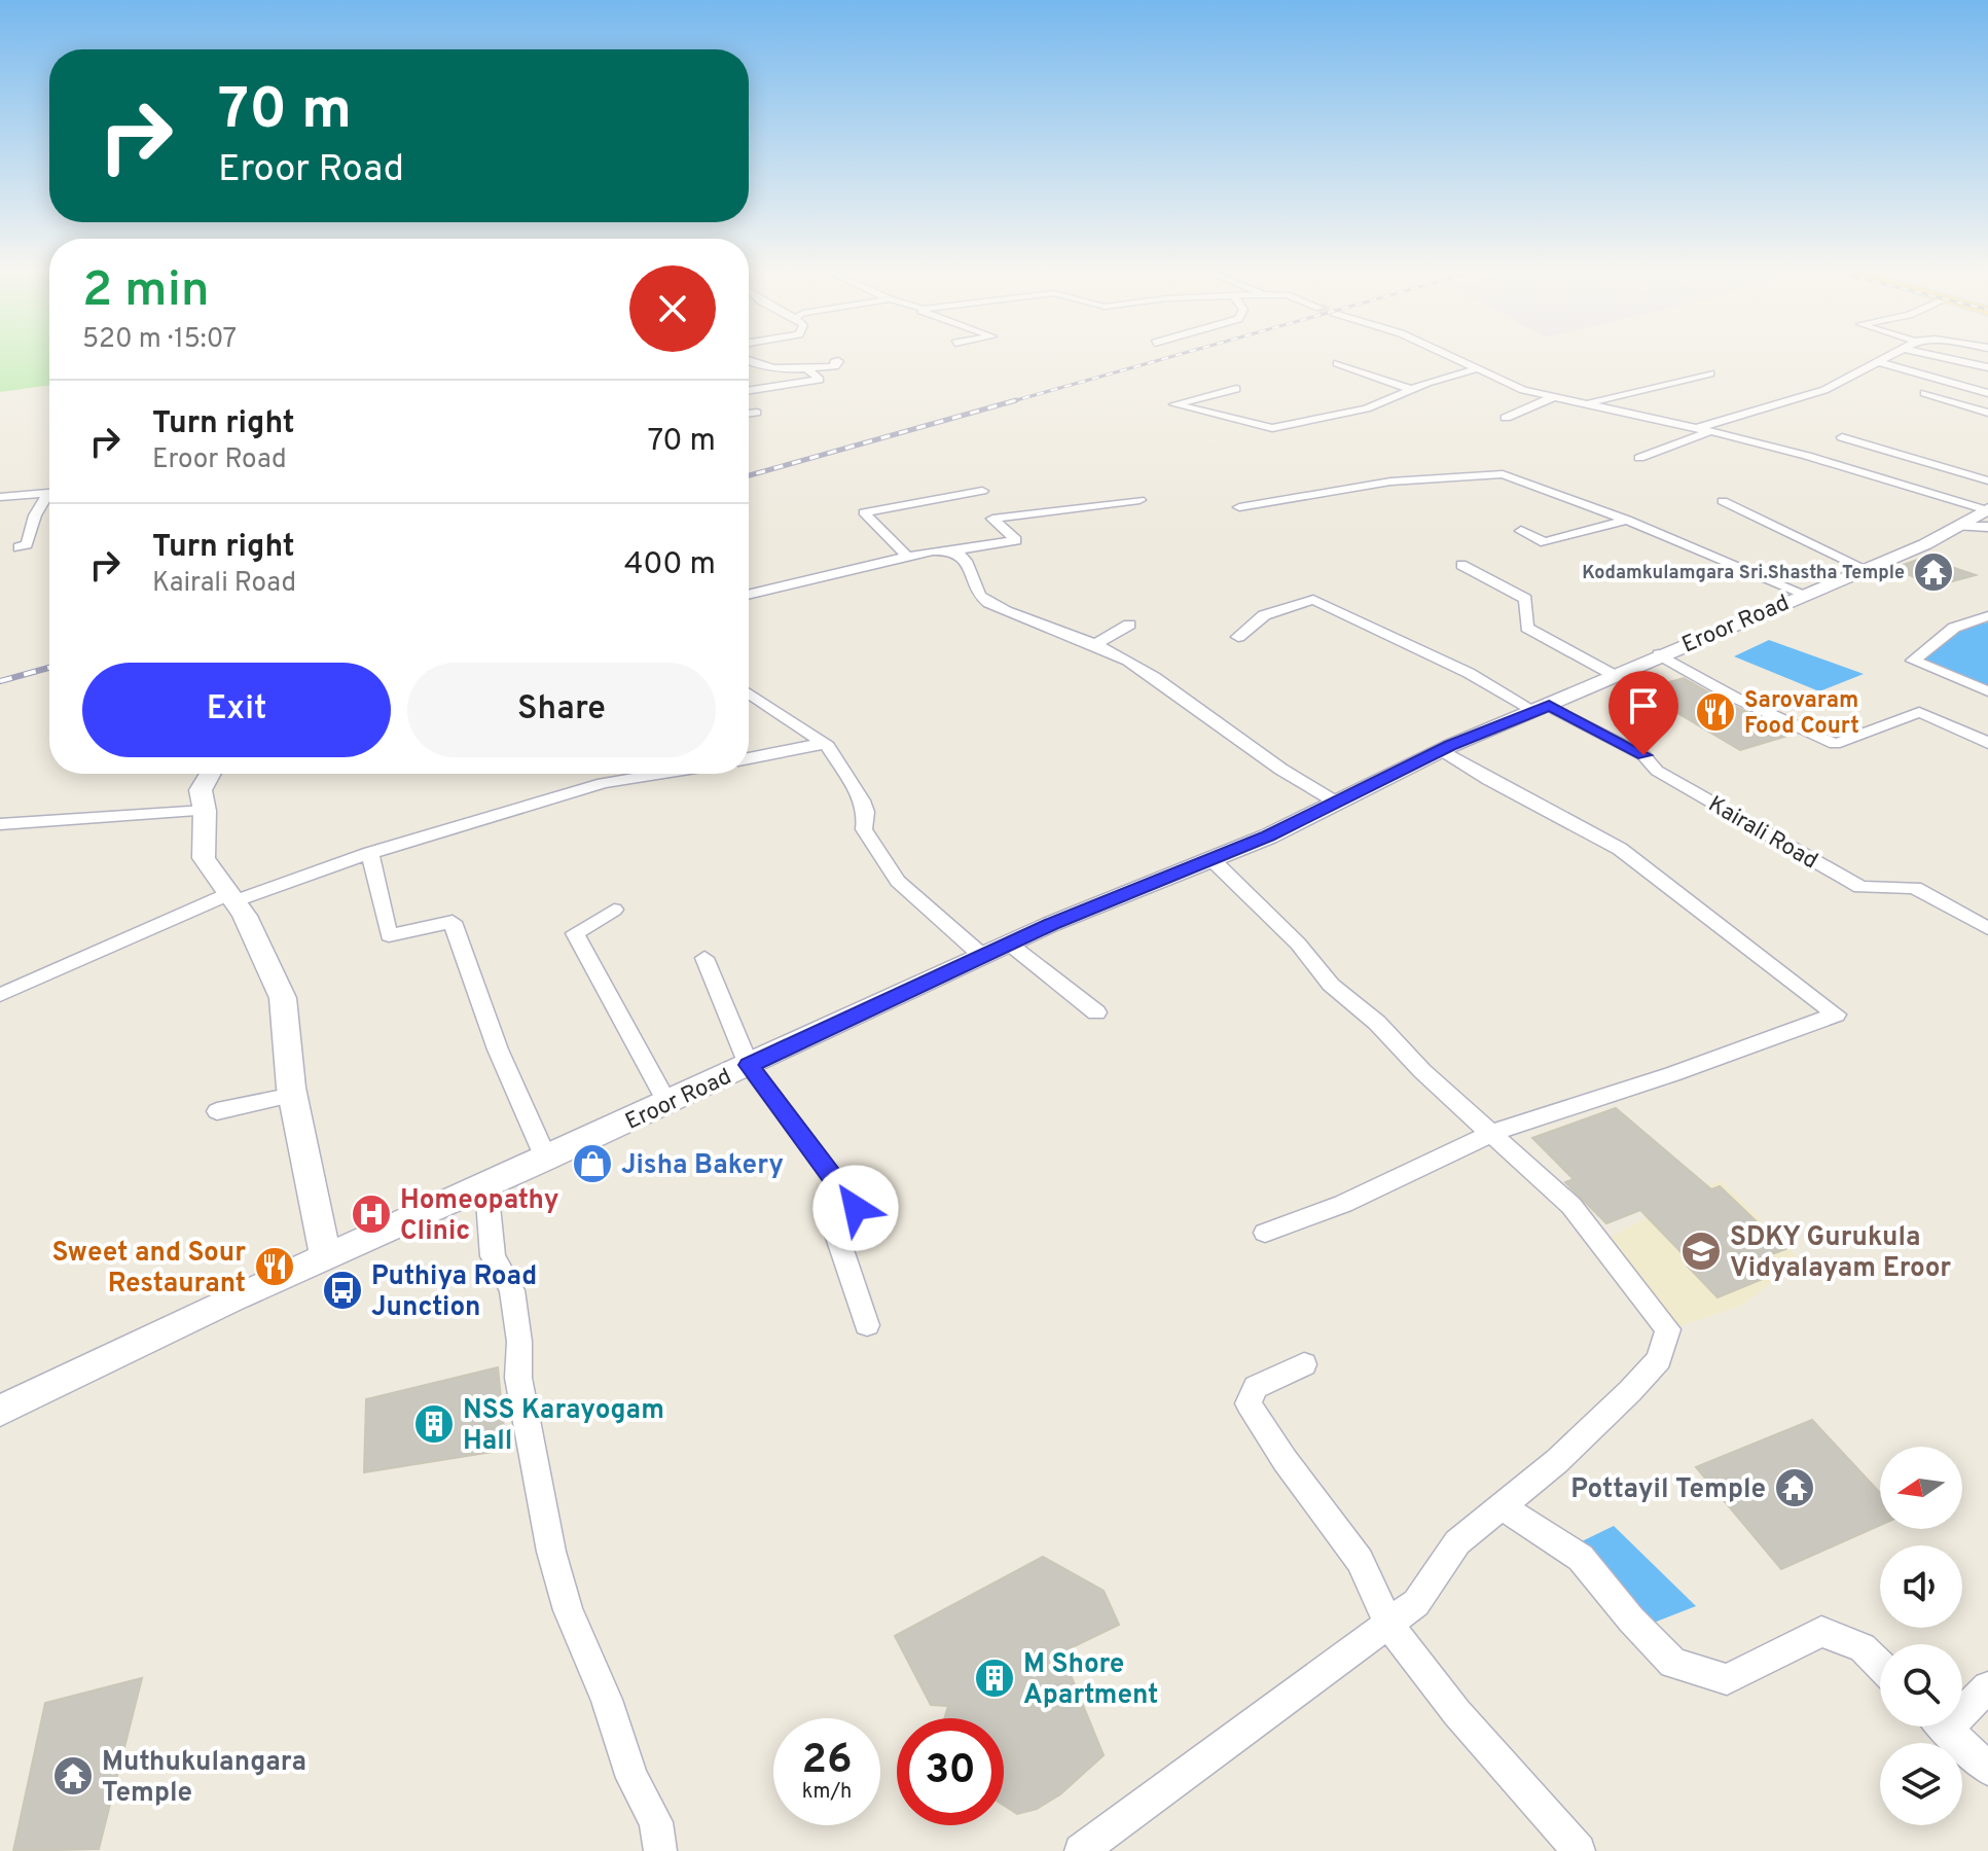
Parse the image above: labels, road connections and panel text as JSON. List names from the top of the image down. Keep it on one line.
{"streets":{"main road":["Eroor Road"],"street":["Kairali Road"]},"crossings":[["Eroor Road","Kairali Road"]],"places":{"temple":["Kodamkulamgara Sri.Shastha Temple","Pottayil Temple","Muthukulangara Temple"],"restaurant":["Sarovaram Food Court","Sweet and Sour Restaurant"],"shop":["Jisha Bakery"],"hospital":["Homeopathy Clinic"],"school or university":["SDKY Gurukula Vidyalayam Eroor"],"bus stop":["Puthiya Road Junction"],"building":["NSS Karayogam Hall","M Shore Apartment"]},"north":"left","page":{"turn":["70 m","Eroor Road"],"heading":["2 min","520 m · 15:07"],"list":[{"name":"Turn right","note":"Eroor Road","value":"70 m"},{"name":"Turn right","note":"Kairali Road","value":"400 m"}],"buttons":["Exit","Share"],"speed":"26 km/h","limit":"30"}}
